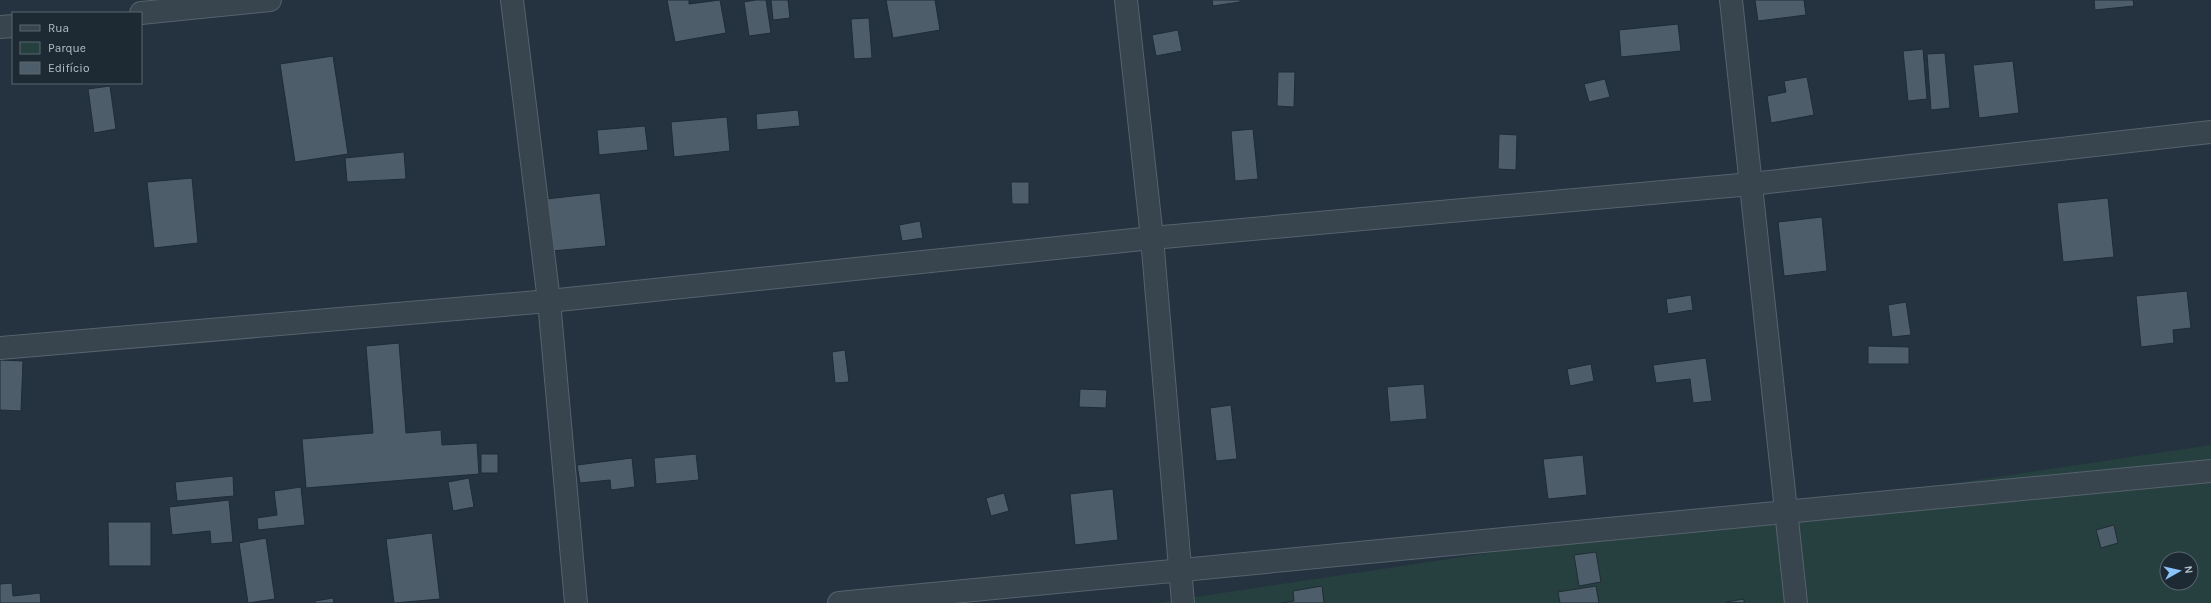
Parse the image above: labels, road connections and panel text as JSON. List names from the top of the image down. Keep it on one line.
{"legend":["Rua","Parque","Edifício"],"north":"right"}
